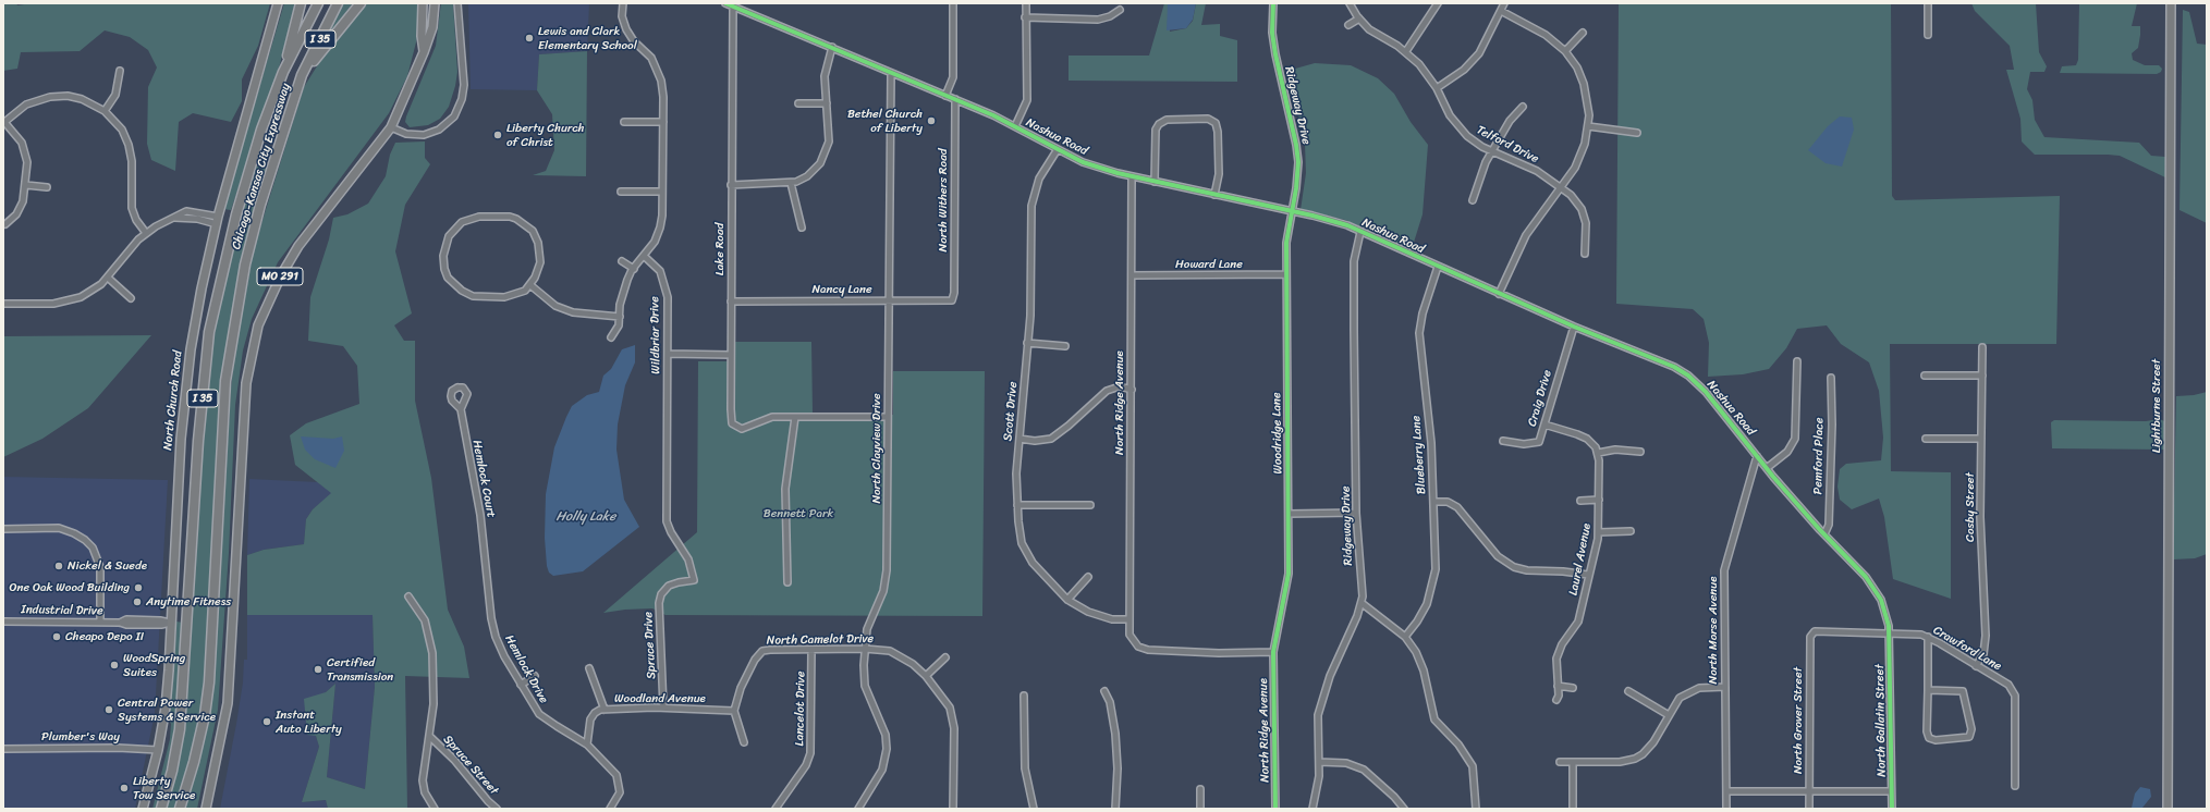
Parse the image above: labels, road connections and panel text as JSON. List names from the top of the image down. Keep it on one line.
{"streets":{"highway":["I 35","Chicago-Kansas City Expressway"],"main road":["MO 291","North Church Road","Lightburne Street"],"street":["Ridgeway Drive","Nashua Road","Telford Drive","North Withers Road","Lake Road","Howard Lane","Nancy Lane","Wildbriar Drive","Craig Drive","North Ridge Avenue","Scott Drive","Woodridge Lane","North Clayview Drive","Blueberry Lane","Pemford Place","Hemlock Court","Cosby Street","Laurel Avenue","Industrial Drive","North Morse Avenue","North Camelot Drive","Spruce Drive","Crawford Lane","Hemlock Drive","Woodland Avenue","Lancelot Drive","North Grover Street","North Gallatin Street","Plumber's Way","Spruce Street"]},"crossings":[["Ridgeway Drive","Nashua Road"],["Ridgeway Drive","Woodridge Lane"],["Nashua Road","North Withers Road"],["Nashua Road","Lake Road"],["Nashua Road","Craig Drive"],["Nashua Road","North Ridge Avenue"],["Nashua Road","Scott Drive"],["Nashua Road","Woodridge Lane"],["Nashua Road","North Clayview Drive"],["Nashua Road","Blueberry Lane"],["Nashua Road","Pemford Place"],["Nashua Road","North Morse Avenue"],["Nashua Road","Crawford Lane"],["Nashua Road","North Gallatin Street"],["North Withers Road","Nancy Lane"],["Lake Road","Nancy Lane"],["Howard Lane","North Ridge Avenue"],["Howard Lane","Woodridge Lane"],["Nancy Lane","North Clayview Drive"],["Wildbriar Drive","Spruce Drive"],["North Church Road","Industrial Drive"],["North Church Road","Plumber's Way"],["North Ridge Avenue","Scott Drive"],["North Ridge Avenue","Woodridge Lane"],["North Clayview Drive","North Camelot Drive"],["Hemlock Court","Hemlock Drive"],["Cosby Street","Crawford Lane"],["North Camelot Drive","Woodland Avenue"],["North Camelot Drive","Lancelot Drive"],["Spruce Drive","Woodland Avenue"],["Crawford Lane","North Grover Street"],["Crawford Lane","North Gallatin Street"],["Hemlock Drive","Woodland Avenue"]],"water":["Holly Lake"],"parks":["Bennett Park"],"places":["Lewis and Clark Elementary School","Bethel Church of Liberty","Liberty Church of Christ","Nickel & Suede","One Oak Wood Building","Anytime Fitness","Cheapo Depo II","WoodSpring Suites","Certified Transmission","Central Power Systems & Service","Instant Auto Liberty","Liberty Tow Service"]}
